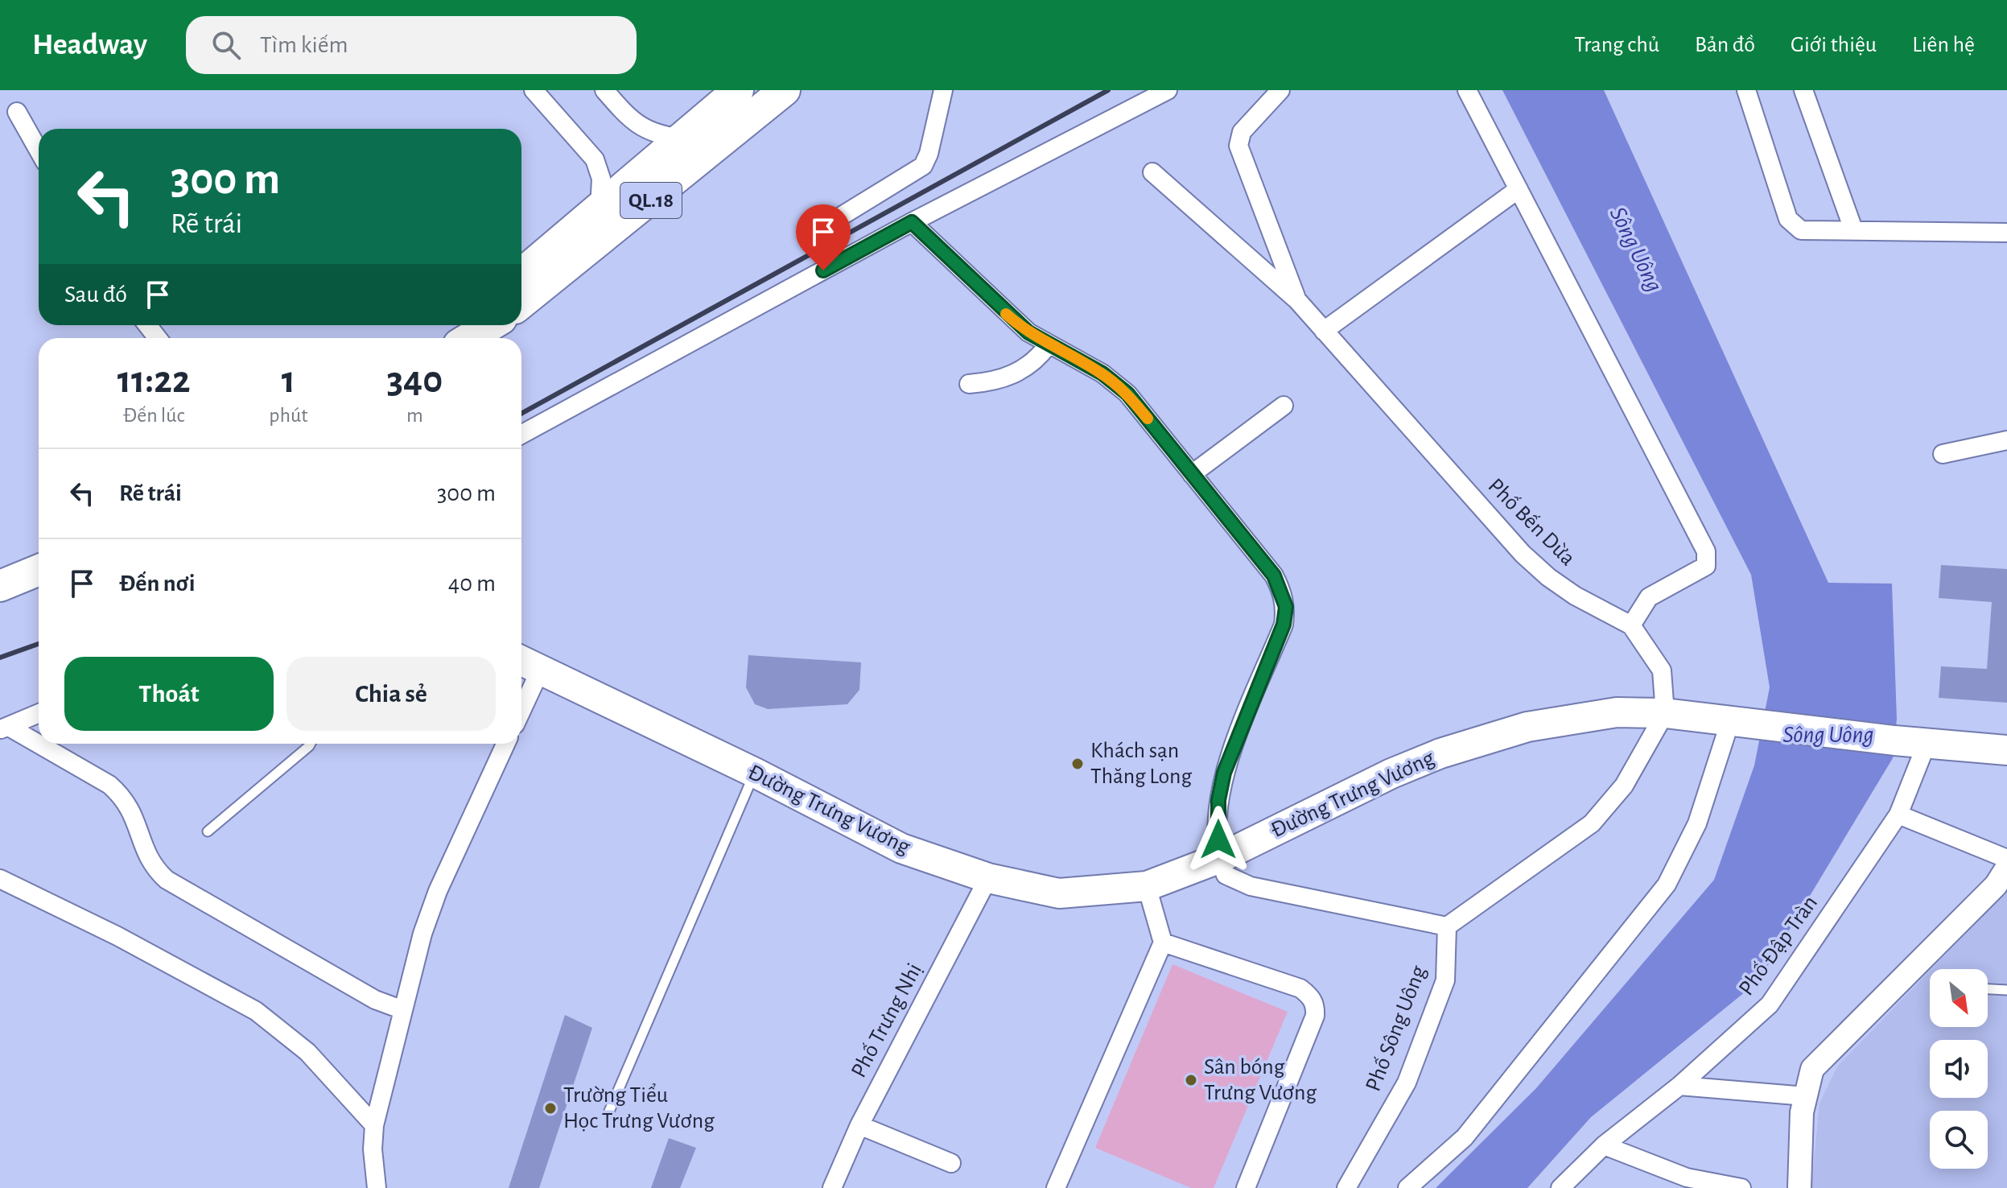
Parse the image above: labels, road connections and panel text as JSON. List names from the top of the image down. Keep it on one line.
{"streets":{"highway":["QL.18"],"main road":["Đường Trưng Vương"],"street":["Phố Bến Dừa","Phố Đập Tràn","Phố Trưng Nhị","Phố Sông Uông"]},"crossings":[["Phố Bến Dừa","Đường Trưng Vương"],["Đường Trưng Vương","Phố Đập Tràn"],["Đường Trưng Vương","Phố Trưng Nhị"]],"water":["Sông Uông"],"places":["Khách sạn Thăng Long","Sân bóng Trưng Vương","Trường Tiểu Học Trưng Vương"],"north":"bottom right","page":{"header":"Headway","search":"Tìm kiếm","nav":["Trang chủ","Bản đồ","Giới thiệu","Liên hệ"],"turn":["300 m","Rẽ trái"],"then":"Sau đó","eta":["11:22","Đến lúc","1","phút","340","m"],"list":[{"name":"Rẽ trái","value":"300 m"},{"name":"Đến nơi","value":"40 m"}],"buttons":["Thoát","Chia sẻ"]}}
